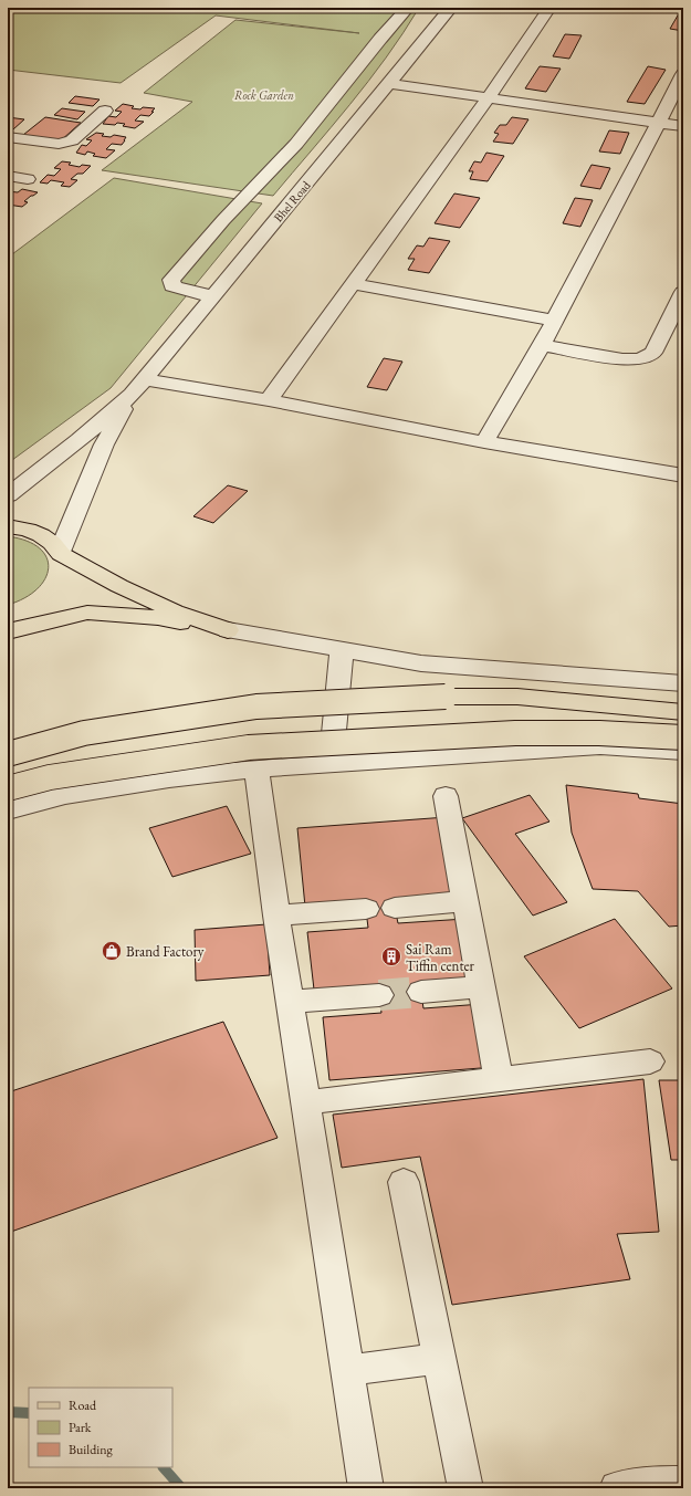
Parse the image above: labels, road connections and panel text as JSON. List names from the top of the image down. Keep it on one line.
{"streets":{"street":["Bhel Road"]},"parks":["Rock Garden"],"places":{"shop":["Brand Factory"],"building":["Sai Ram Tiffin center"]},"legend":["Road","Park","Building"]}
